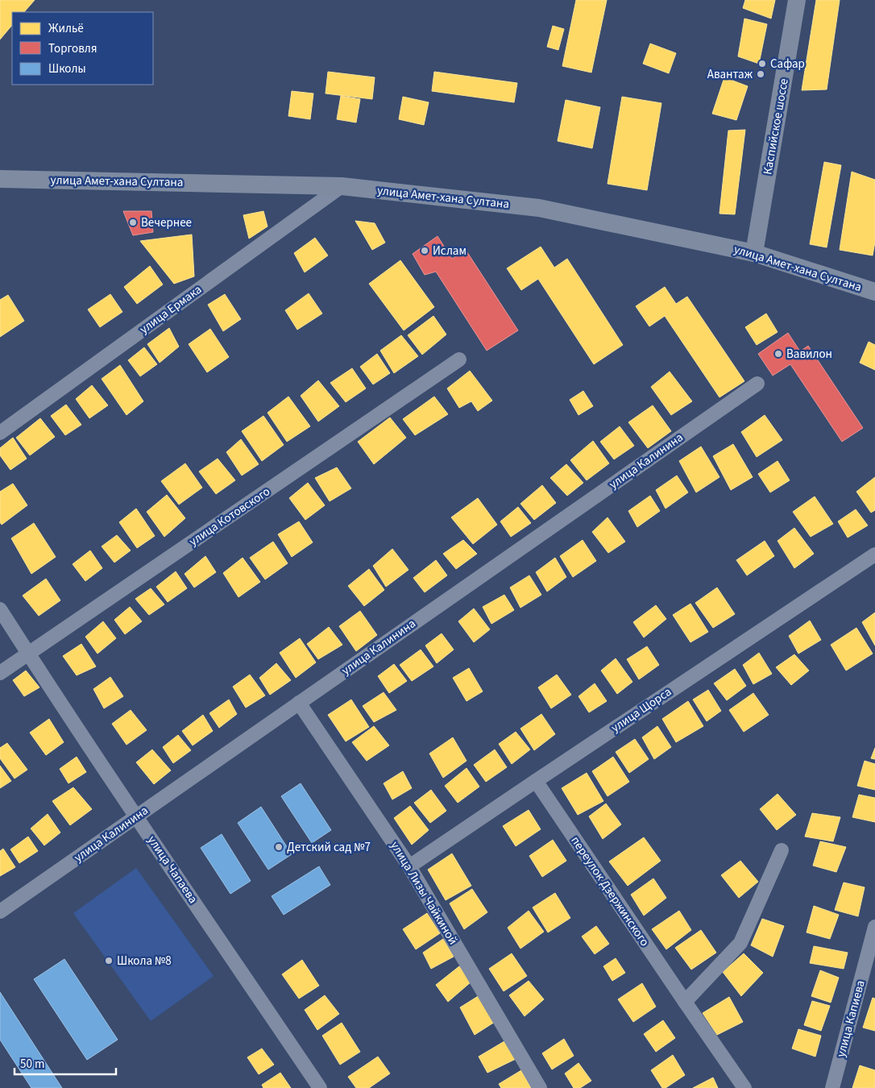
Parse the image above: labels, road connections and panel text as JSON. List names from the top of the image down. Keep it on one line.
{"streets":{"main road":["Каспийское шоссе","улица Амет-хана Султана"],"street":["улица Ермака","улица Калинина","улица Котовского","улица Щорса","улица Чапаева","переулок Дзержинского","улица Лизы Чайкиной","улица Капиева"]},"crossings":[["Каспийское шоссе","улица Амет-хана Султана"],["улица Амет-хана Султана","улица Ермака"],["улица Калинина","улица Чапаева"],["улица Калинина","улица Лизы Чайкиной"],["улица Котовского","улица Чапаева"],["улица Щорса","переулок Дзержинского"],["улица Щорса","улица Лизы Чайкиной"]],"places":["Сафар","Авантаж","Вечернее","Ислам","Вавилон","Детский сад №7","Школа №8"],"legend":["Жильё","Торговля","Школы"],"scale_bar":"50 m"}
